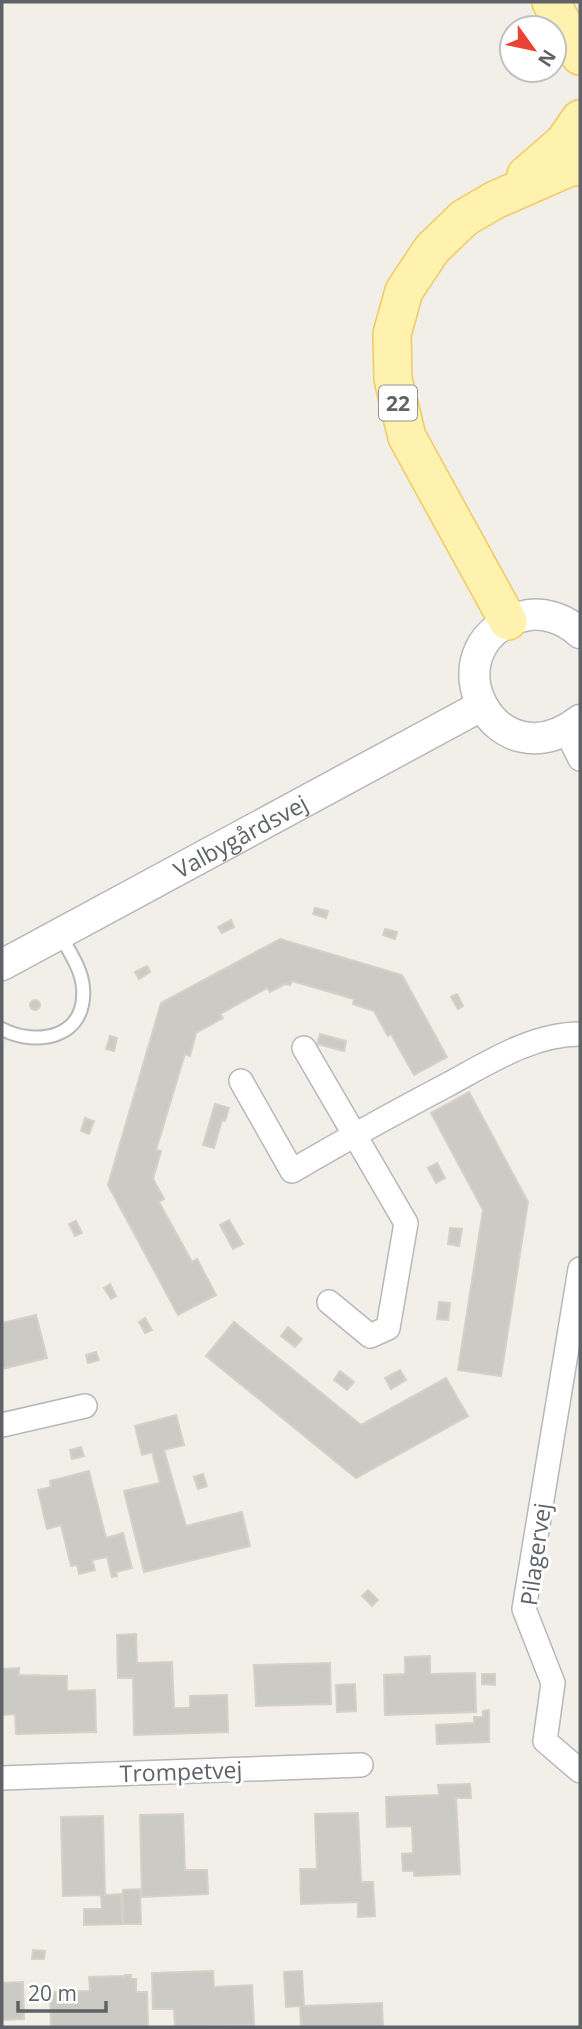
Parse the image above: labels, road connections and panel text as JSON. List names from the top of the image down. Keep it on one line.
{"streets":{"main road":["22"],"street":["Valbygårdsvej","Pilagervej","Trompetvej"]},"scale_bar":"20 m","north":"bottom right"}
